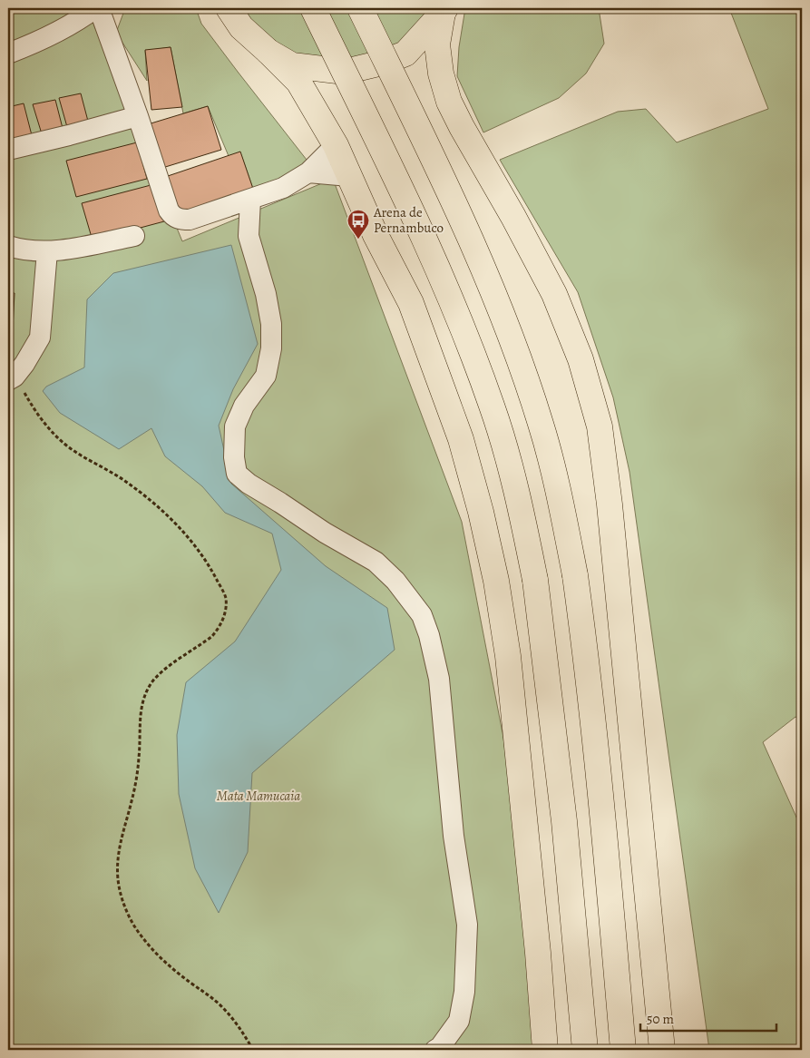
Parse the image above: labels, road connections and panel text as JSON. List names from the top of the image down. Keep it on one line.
{"parks":["Mata Mamucaia"],"places":{"bus stop":["Arena de Pernambuco"]},"scale_bar":"50 m"}
